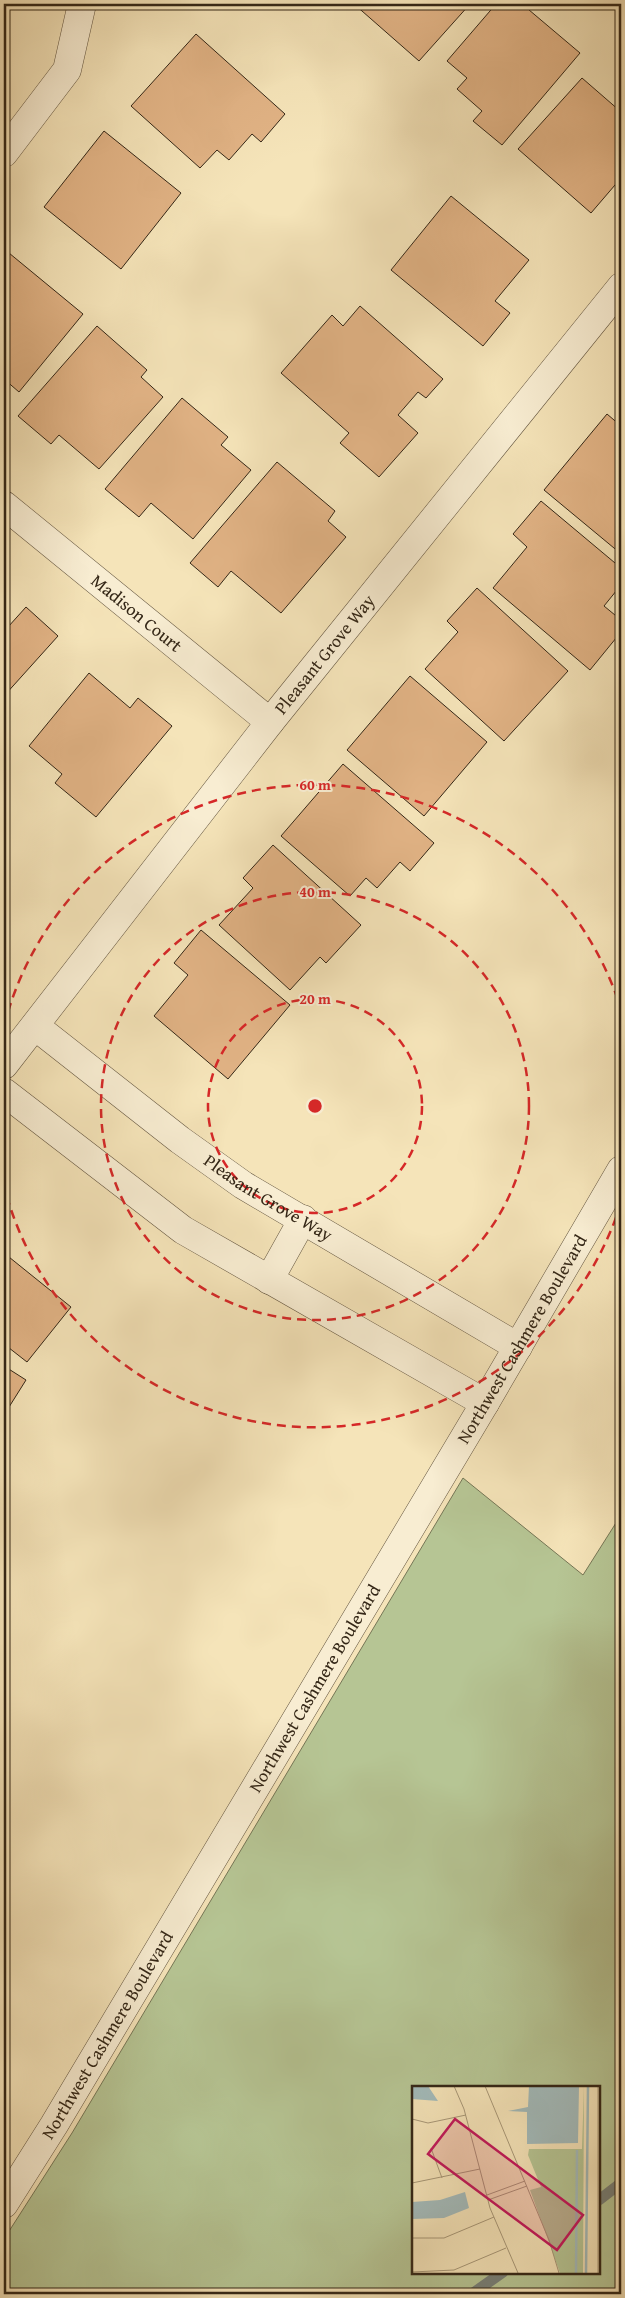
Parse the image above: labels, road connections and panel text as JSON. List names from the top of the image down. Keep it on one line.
{"streets":{"street":["Madison Court","Pleasant Grove Way","Northwest Cashmere Boulevard"]},"crossings":[["Madison Court","Pleasant Grove Way"],["Pleasant Grove Way","Northwest Cashmere Boulevard"]],"rings":["60 m","40 m","20 m"]}
